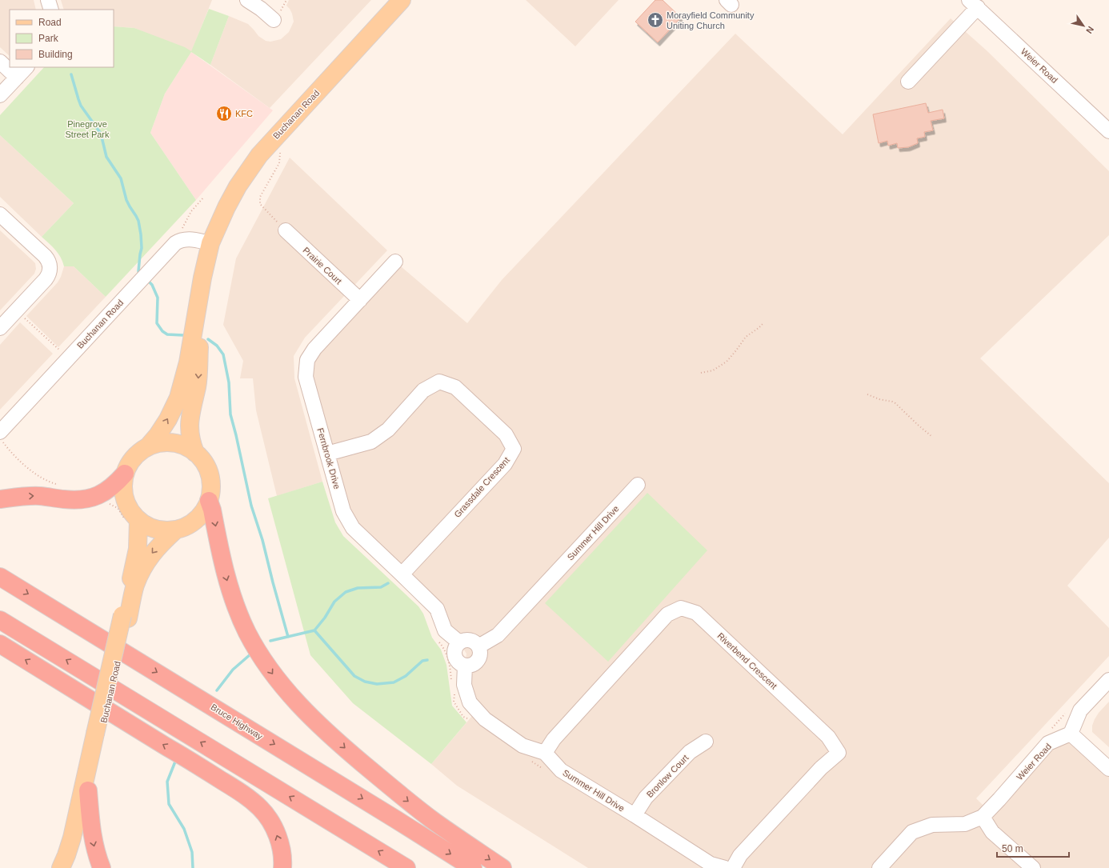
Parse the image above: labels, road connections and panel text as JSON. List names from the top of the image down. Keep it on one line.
{"streets":{"highway":["Bruce Highway"],"main road":["Buchanan Road"],"street":["Weier Road","Prairie Court","Fernbrook Drive","Grassdale Crescent","Summer Hill Drive","Riverbend Crescent","Bronlow Court"]},"crossings":[["Prairie Court","Fernbrook Drive"],["Fernbrook Drive","Grassdale Crescent"],["Fernbrook Drive","Summer Hill Drive"],["Summer Hill Drive","Riverbend Crescent"],["Summer Hill Drive","Bronlow Court"]],"parks":["Pinegrove Street Park"],"places":{"church":["Morayfield Community Uniting Church"],"restaurant":["KFC"]},"legend":["Road","Park","Building"],"scale_bar":"50 m","north":"bottom right"}
